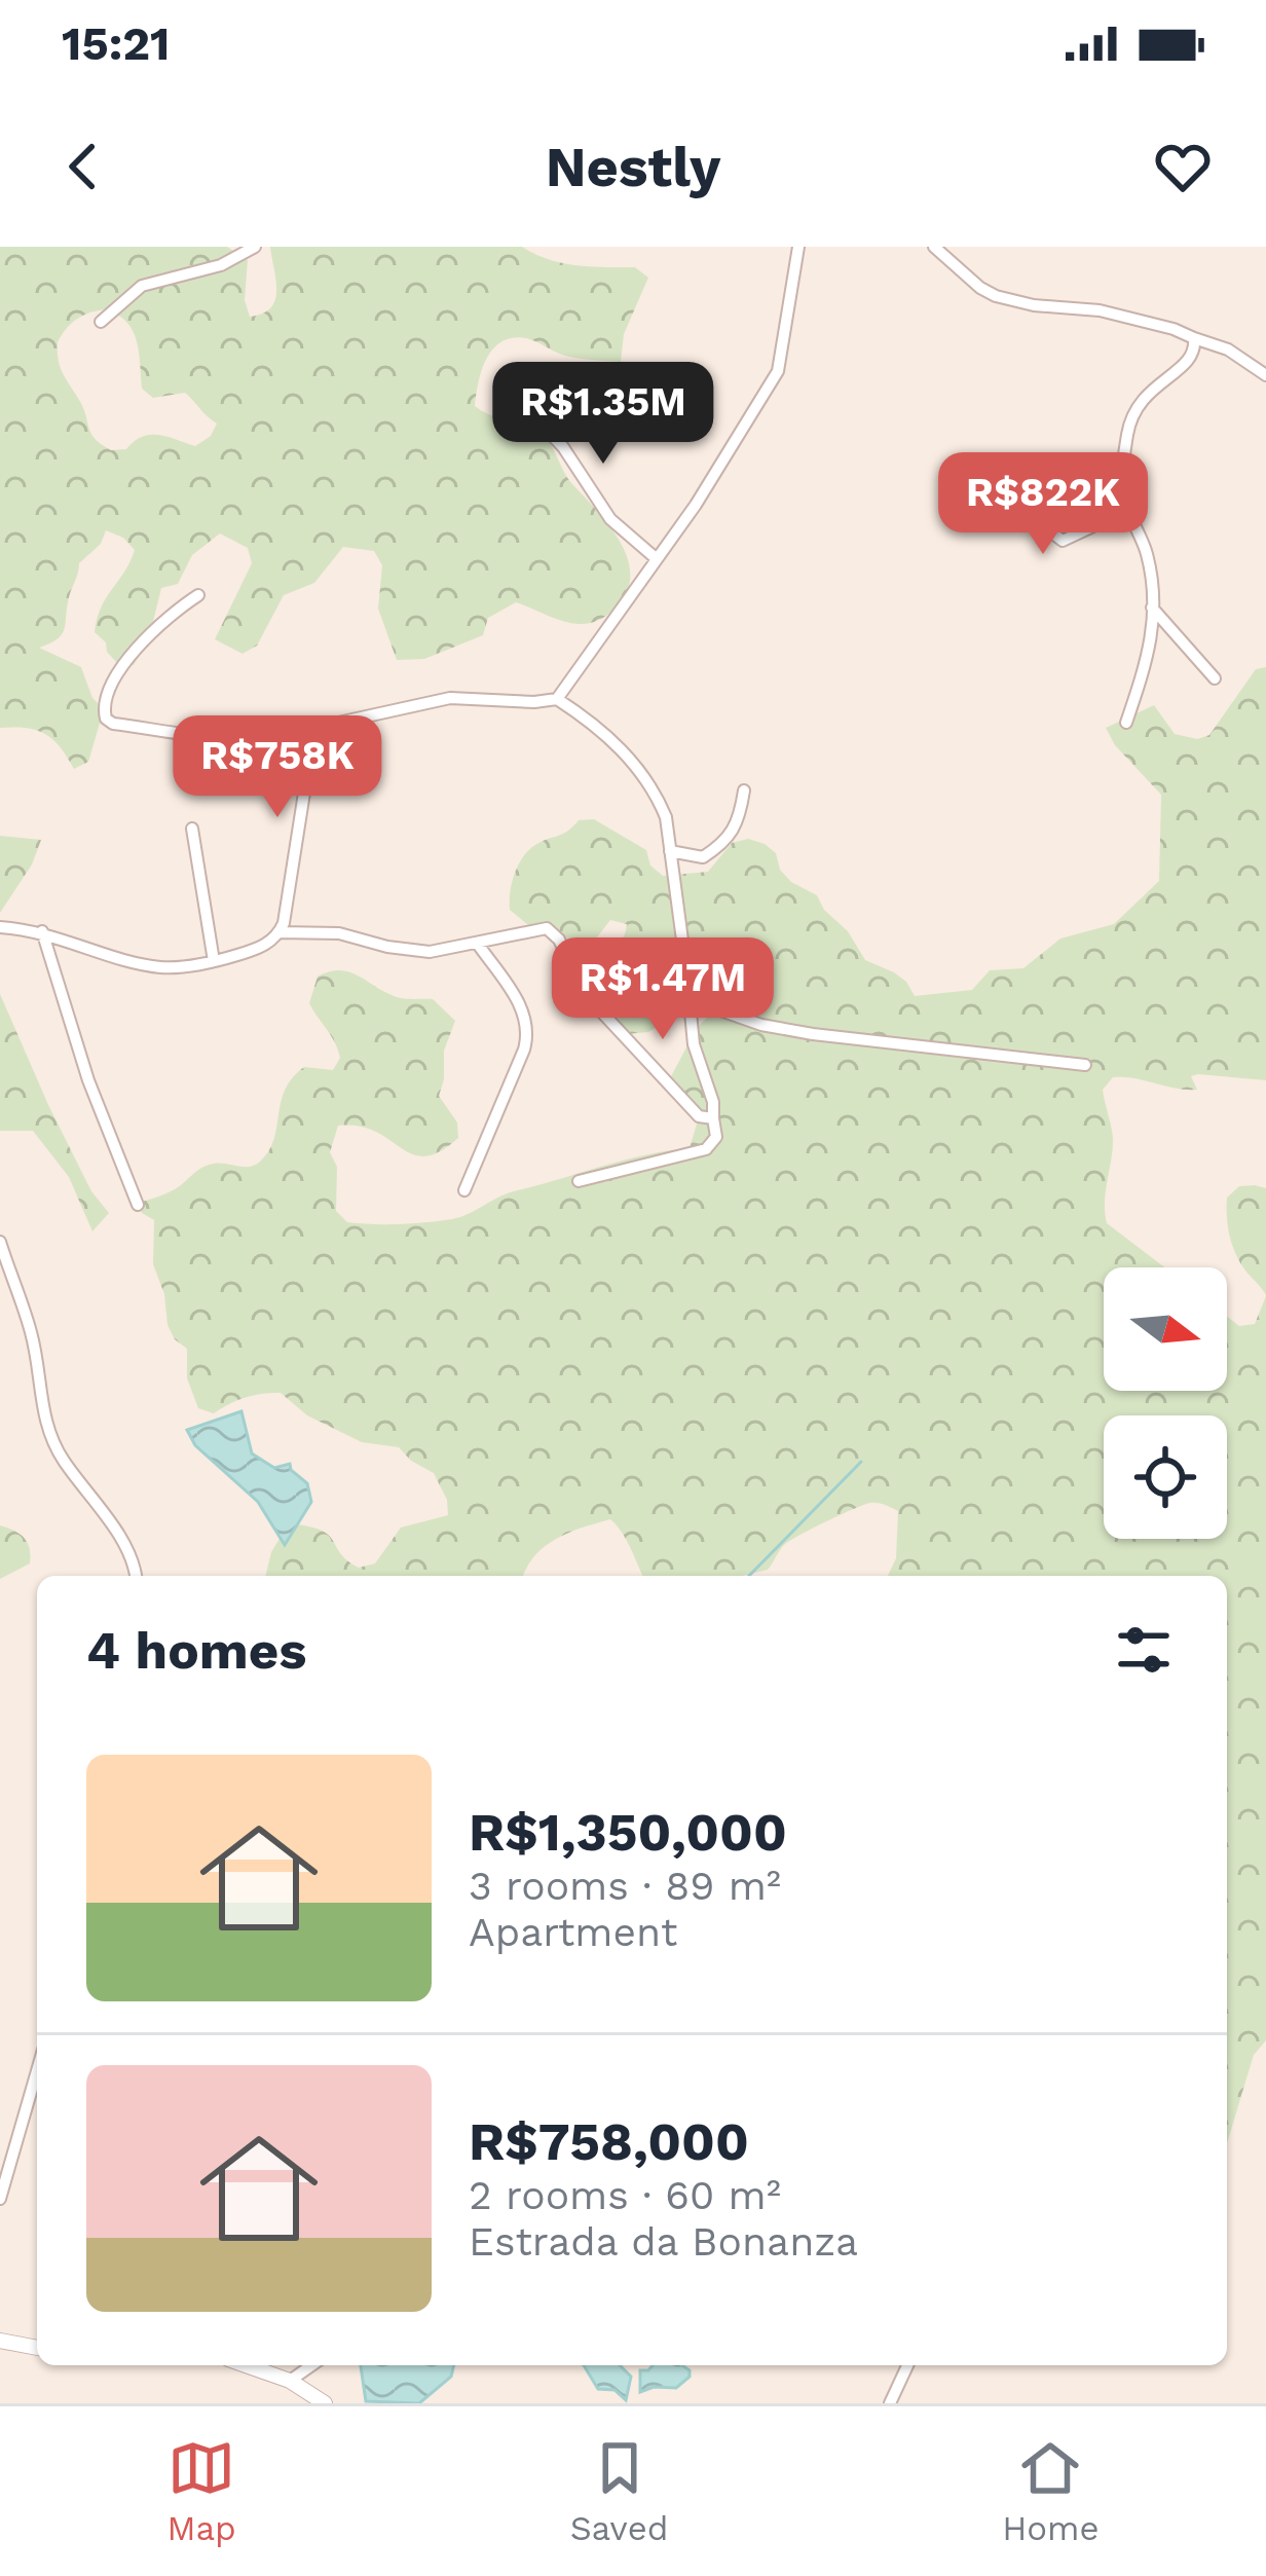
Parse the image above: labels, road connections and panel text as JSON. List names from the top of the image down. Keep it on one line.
{"north":"right","page":{"status":"15:21","header":"Nestly","price":["R$1.35M","R$822K","R$758K","R$1.47M"],"heading":"4 homes","list":[{"name":"R$1,350,000","note":"3 rooms · 89 m² · Apartment"},{"name":"R$758,000","note":"2 rooms · 60 m² · Estrada da Bonanza"}],"tabs":["Map","Saved","Home"]}}
